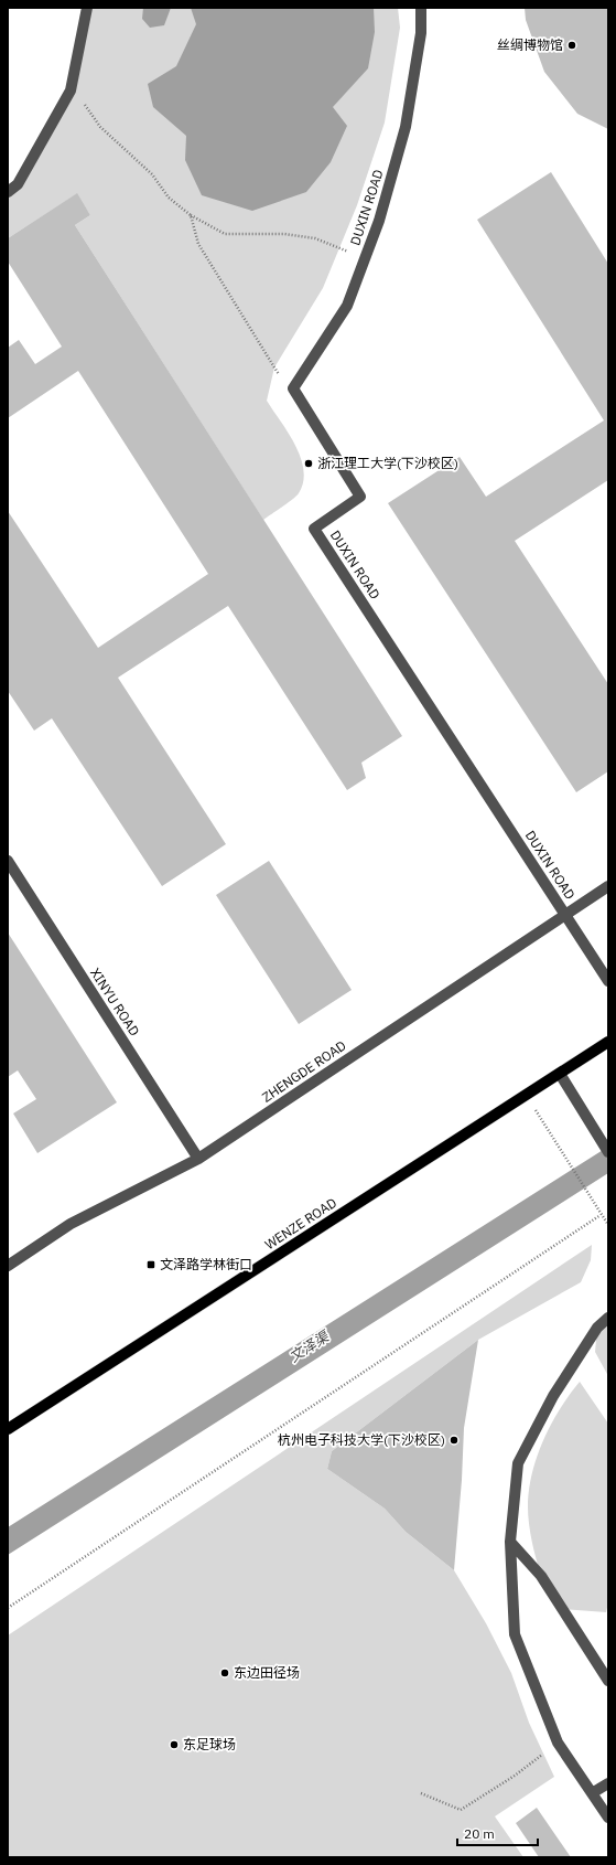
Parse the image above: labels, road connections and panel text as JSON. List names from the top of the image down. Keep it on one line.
{"streets":{"main road":["WENZE ROAD"],"street":["DUXIN ROAD","XINYU ROAD","ZHENGDE ROAD"]},"crossings":[["DUXIN ROAD","ZHENGDE ROAD"],["XINYU ROAD","ZHENGDE ROAD"]],"water":["文泽渠"],"places":{"other":["丝绸博物馆","浙江理工大学(下沙校区)","杭州电子科技大学(下沙校区)","东边田径场","东足球场"],"transit":["文泽路学林街口"]},"scale_bar":"20 m"}
